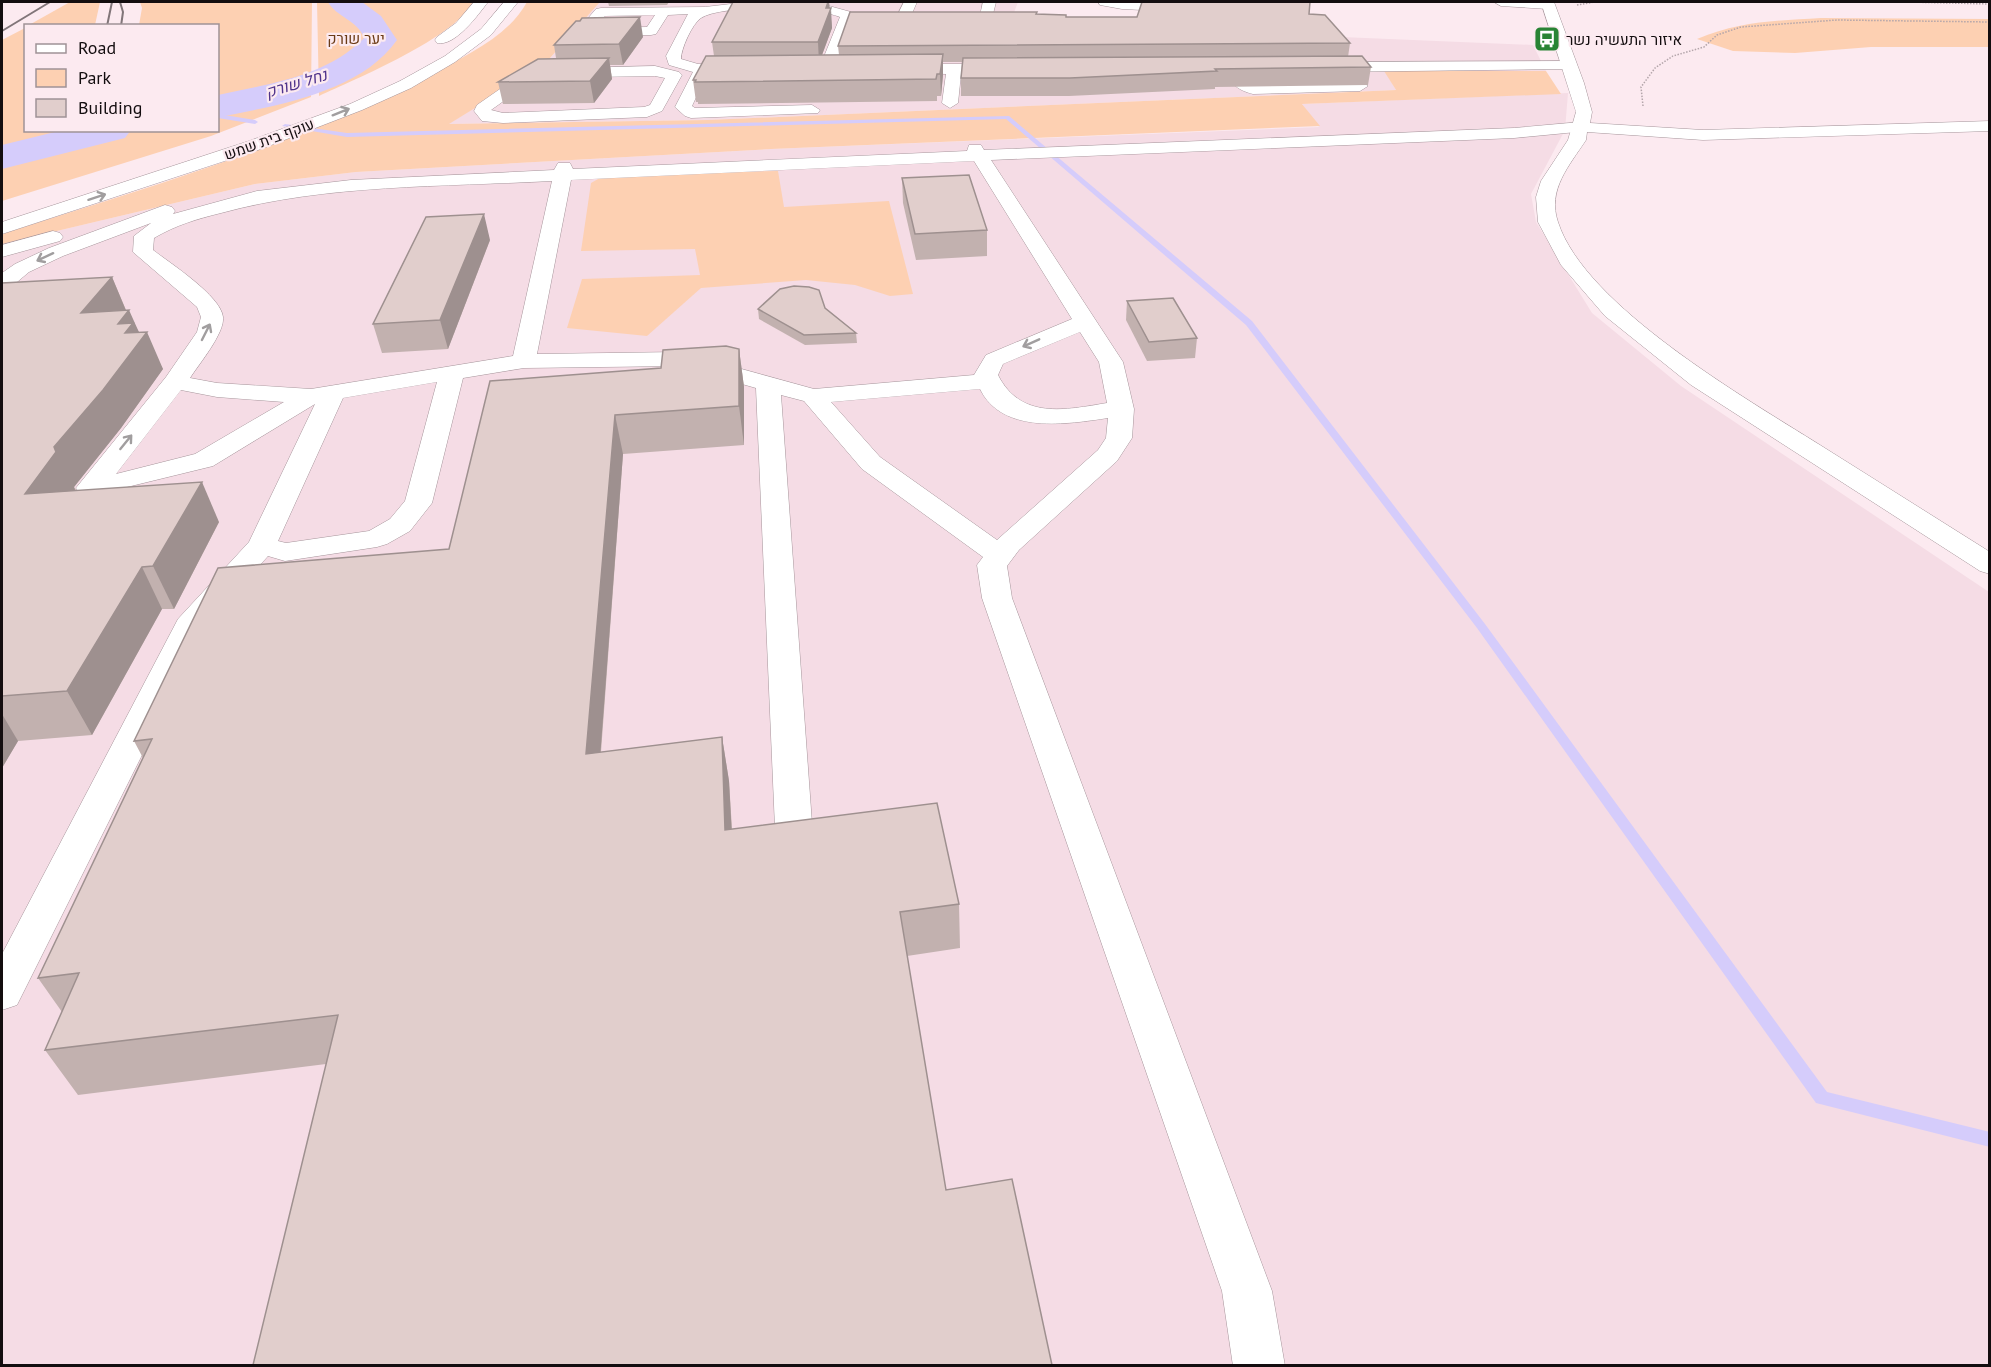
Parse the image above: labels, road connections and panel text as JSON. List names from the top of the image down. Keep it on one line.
{"streets":{"main road":["עוקף בית שמש"]},"water":["נחל שורק"],"parks":["יער שורק"],"places":{"bus stop":["איזור התעשיה נשר"]},"legend":["Road","Park","Building"]}
